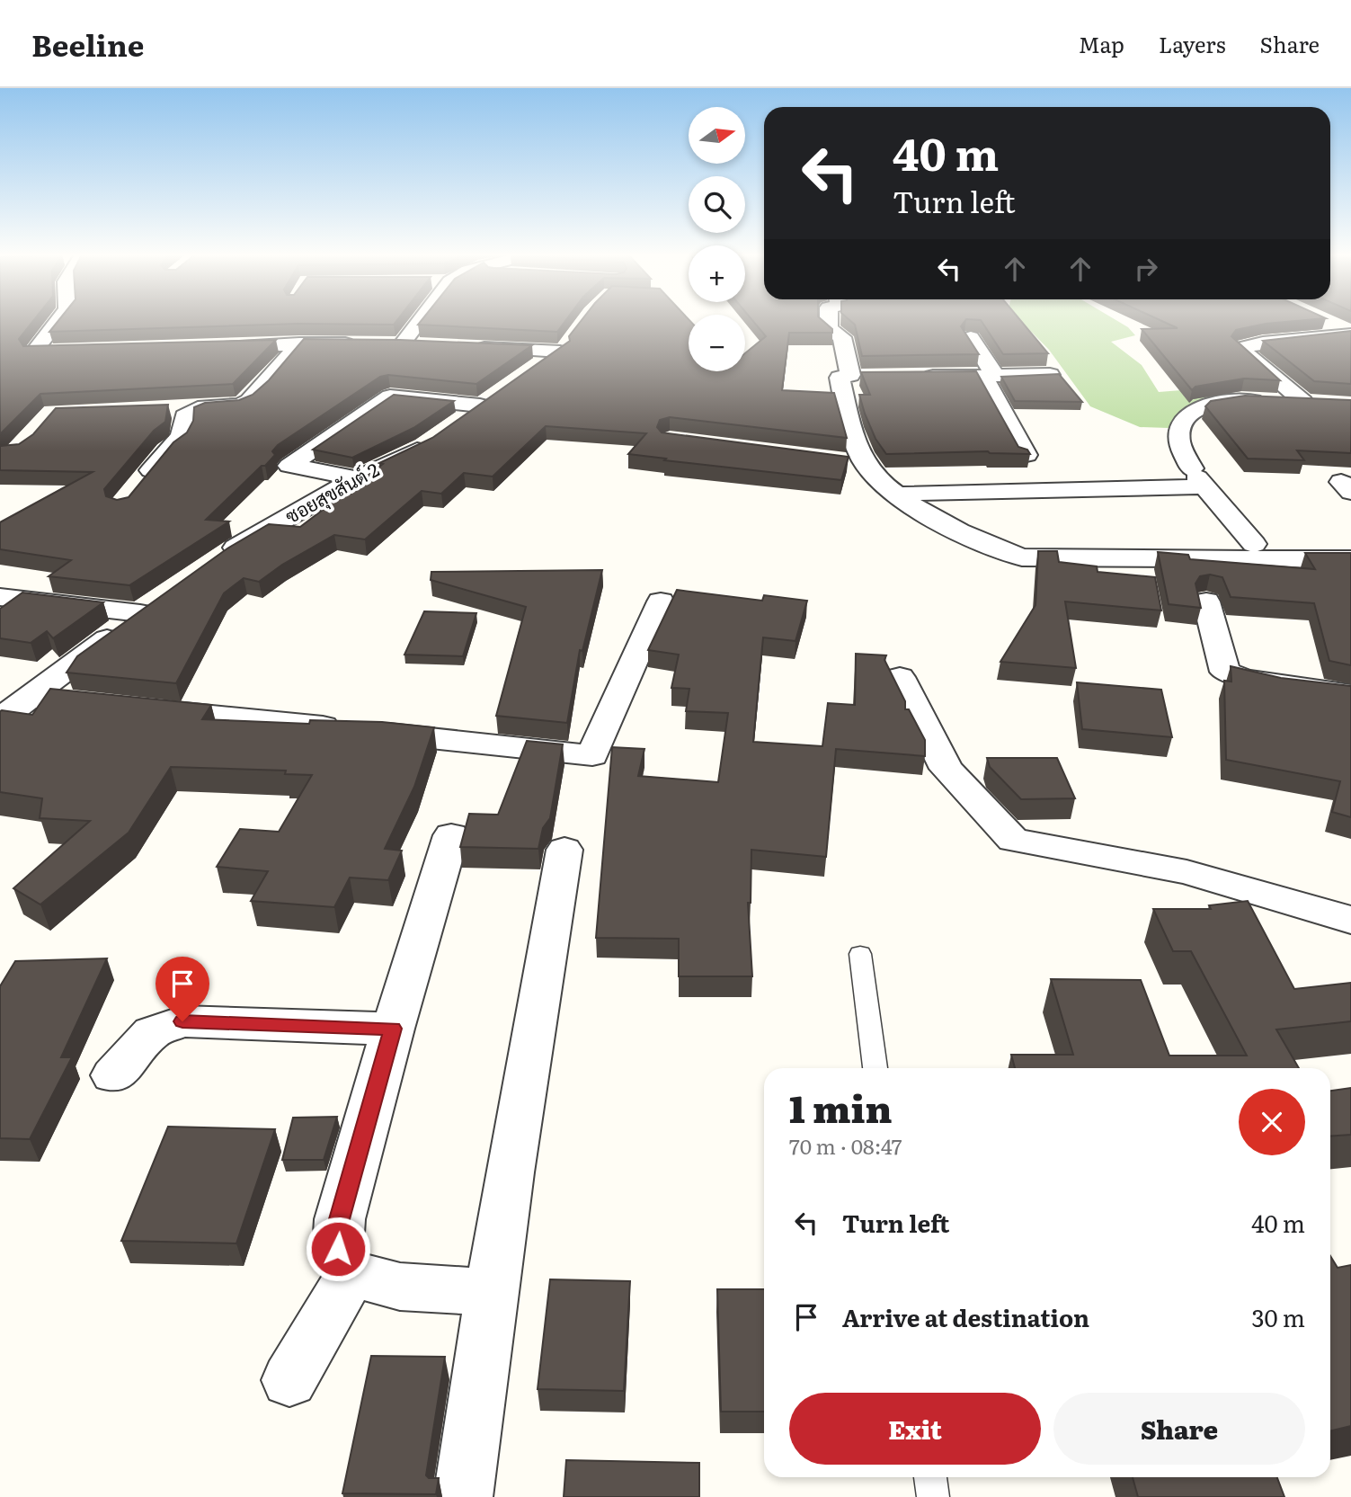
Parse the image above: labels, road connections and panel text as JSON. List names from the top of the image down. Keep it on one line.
{"streets":{"street":["ซอยสุขสันต์ 2"]},"north":"right","page":{"header":"Beeline","nav":["Map","Layers","Share"],"map_buttons":["+","−"],"turn":["40 m","Turn left"],"heading":["1 min","70 m · 08:47"],"list":[{"name":"Turn left","value":"40 m"},{"name":"Arrive at destination","value":"30 m"}],"buttons":["Exit","Share"]}}
